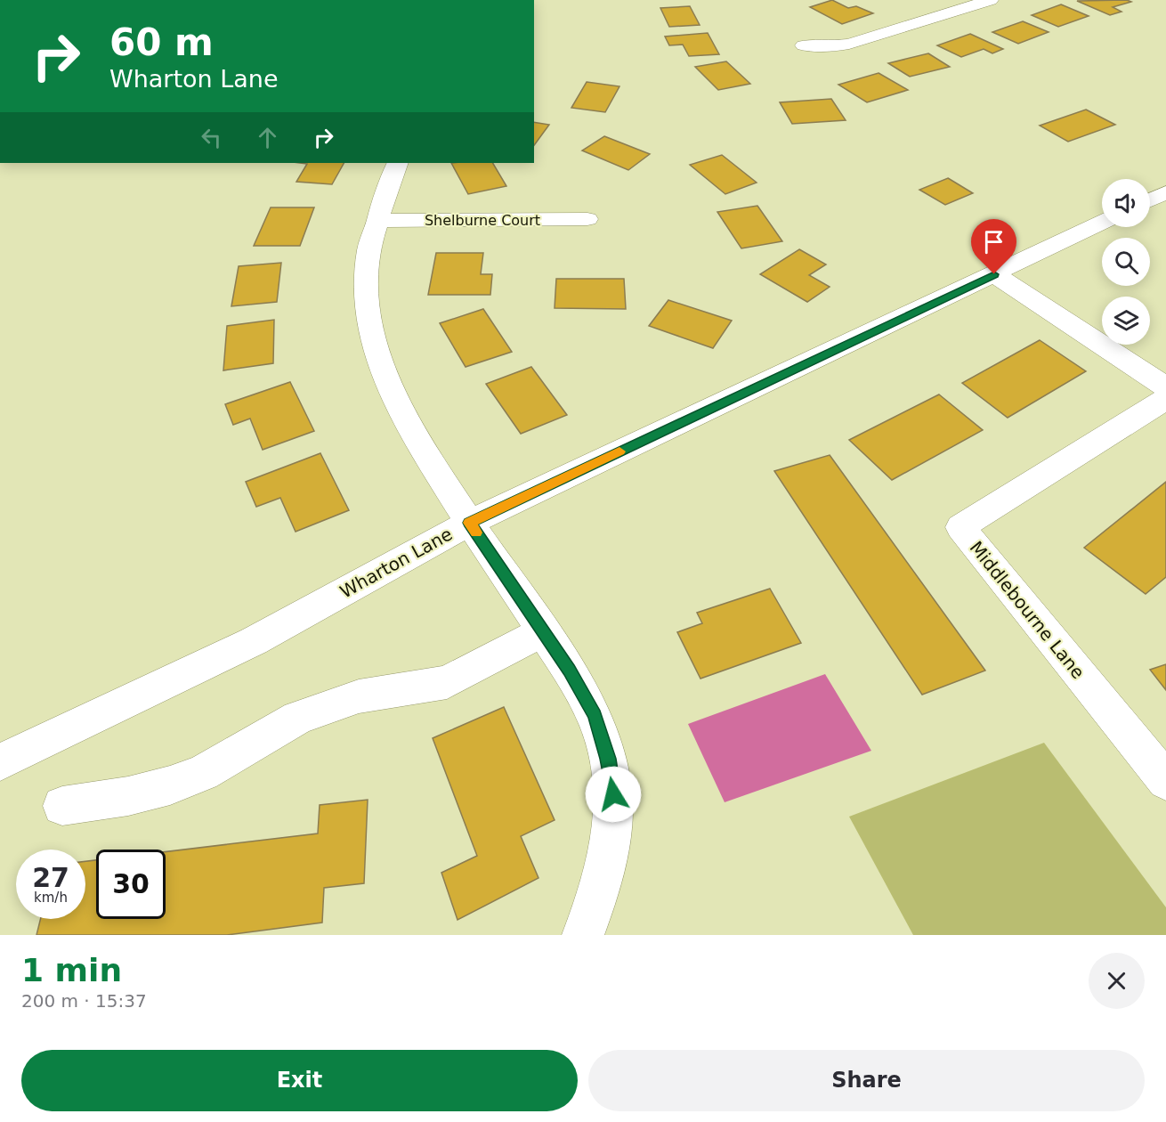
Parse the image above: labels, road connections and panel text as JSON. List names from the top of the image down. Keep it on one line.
{"streets":{"street":["Shelburne Court","Wharton Lane","Middlebourne Lane"]},"page":{"turn":["60 m","Wharton Lane"],"speed":"27 km/h","limit":"30","heading":["1 min","200 m · 15:37"],"buttons":["Exit","Share"]}}
